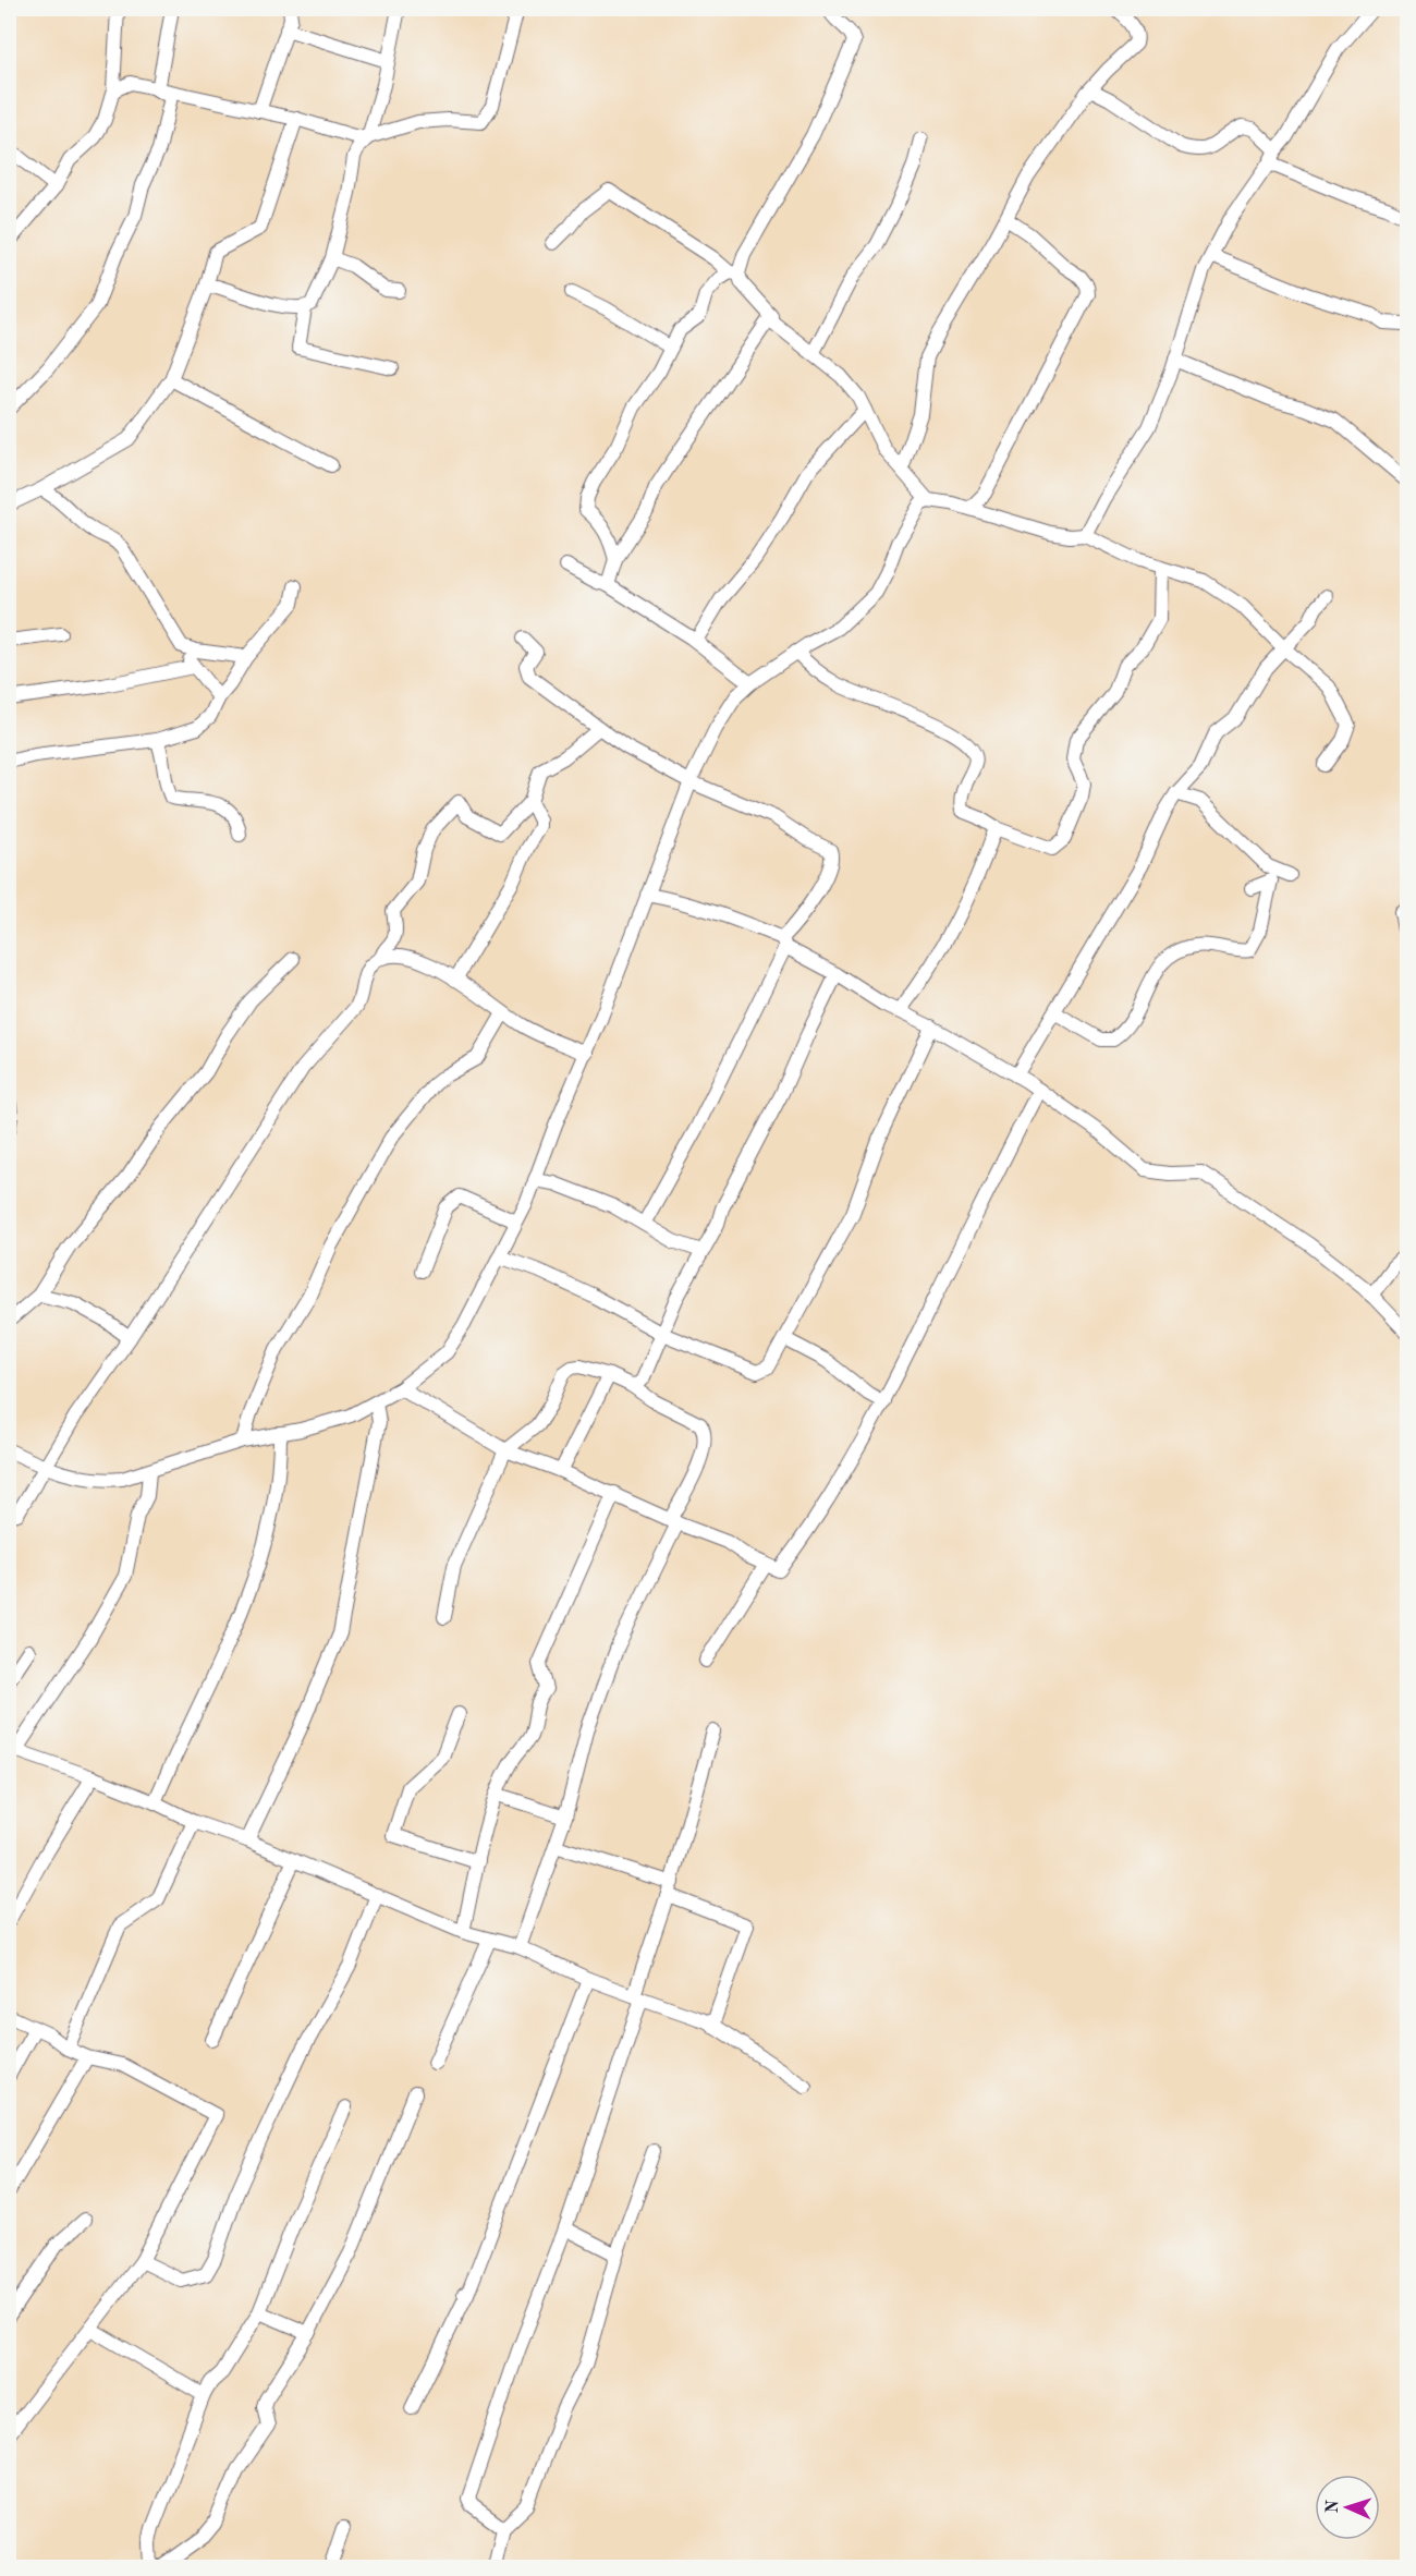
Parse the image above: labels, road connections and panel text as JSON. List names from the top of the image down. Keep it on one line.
{"north":"left"}
